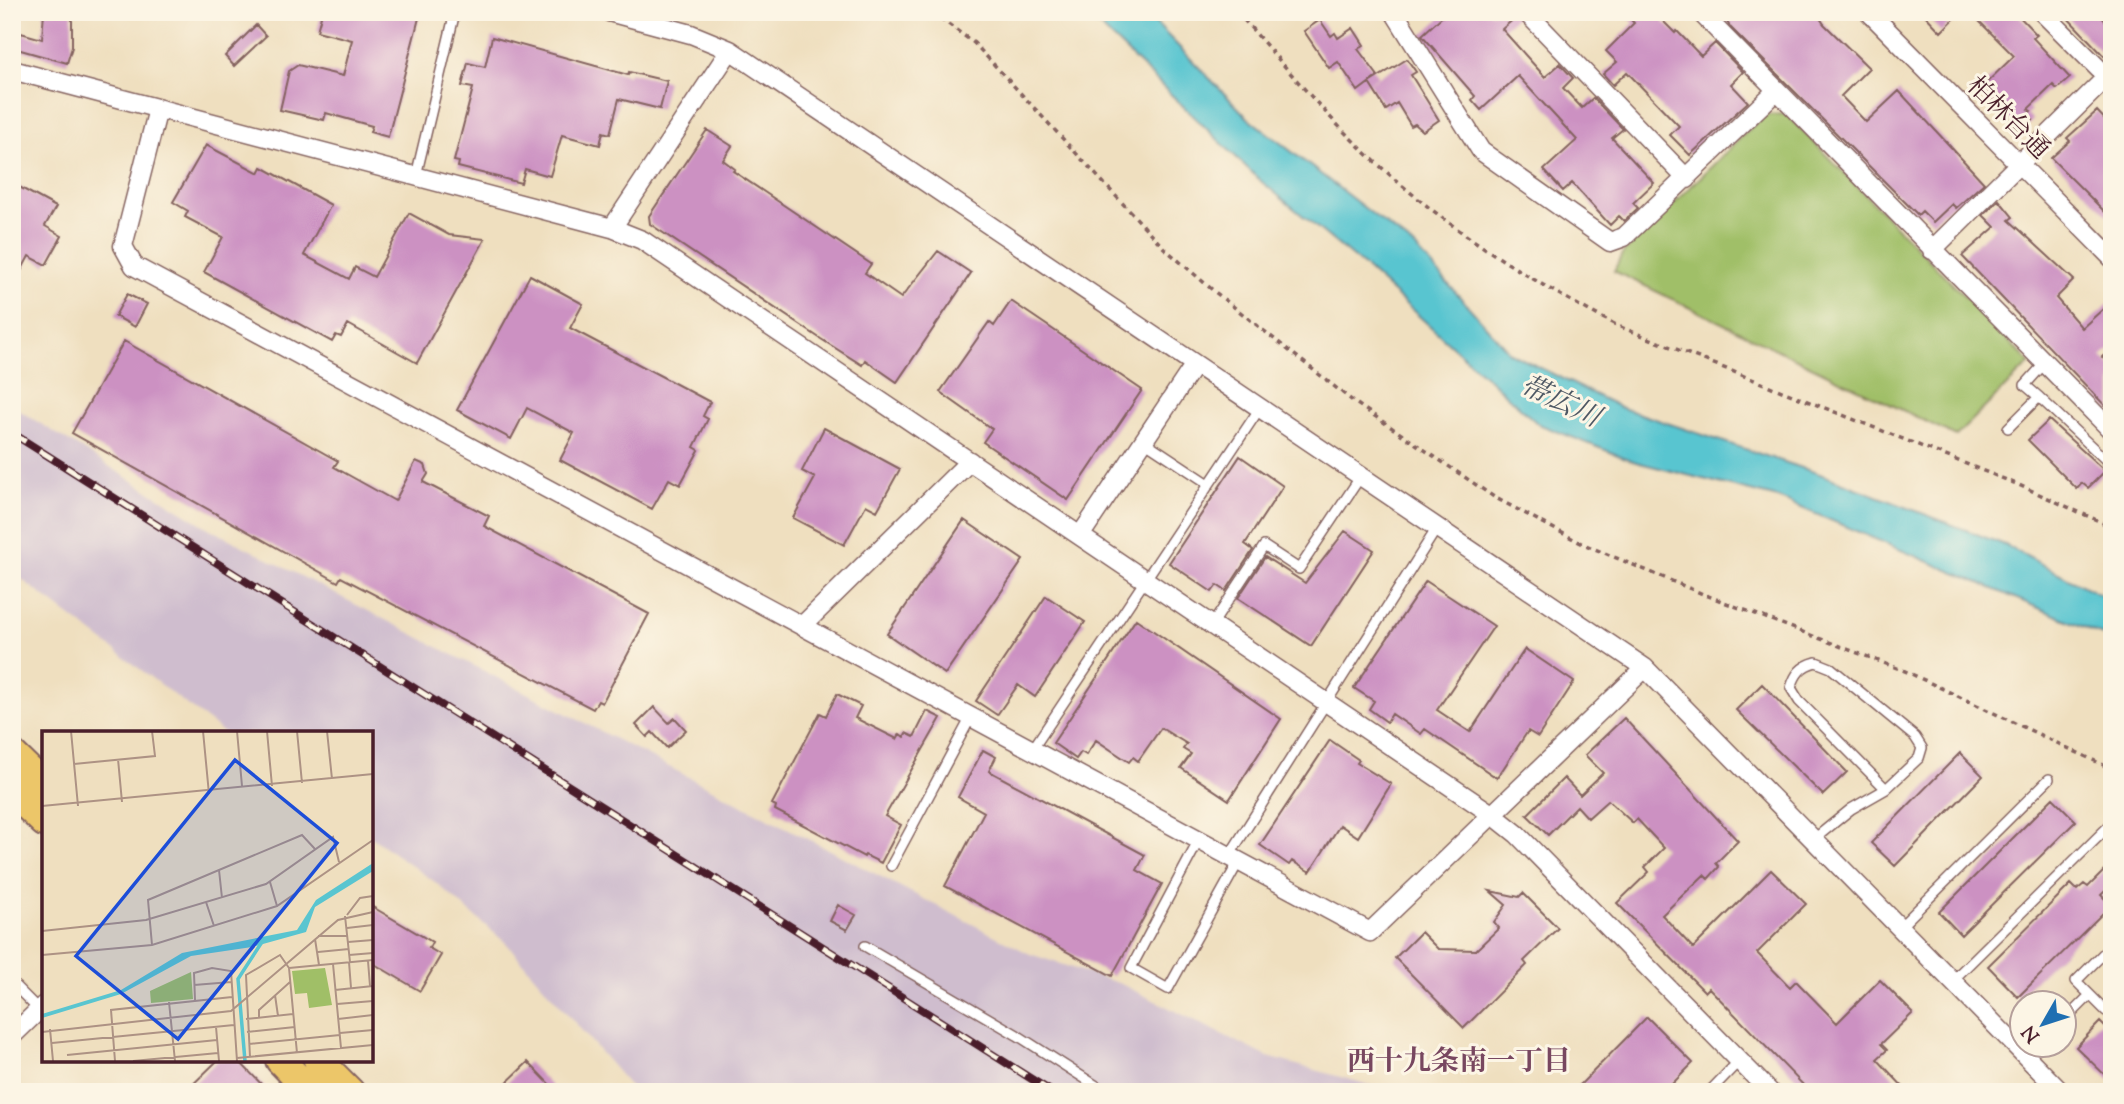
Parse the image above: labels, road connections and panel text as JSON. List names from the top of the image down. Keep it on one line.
{"streets":{"street":["柏林台通"]},"districts":["西十九条南一丁目"],"water":["帯広川"],"north":"bottom left"}
